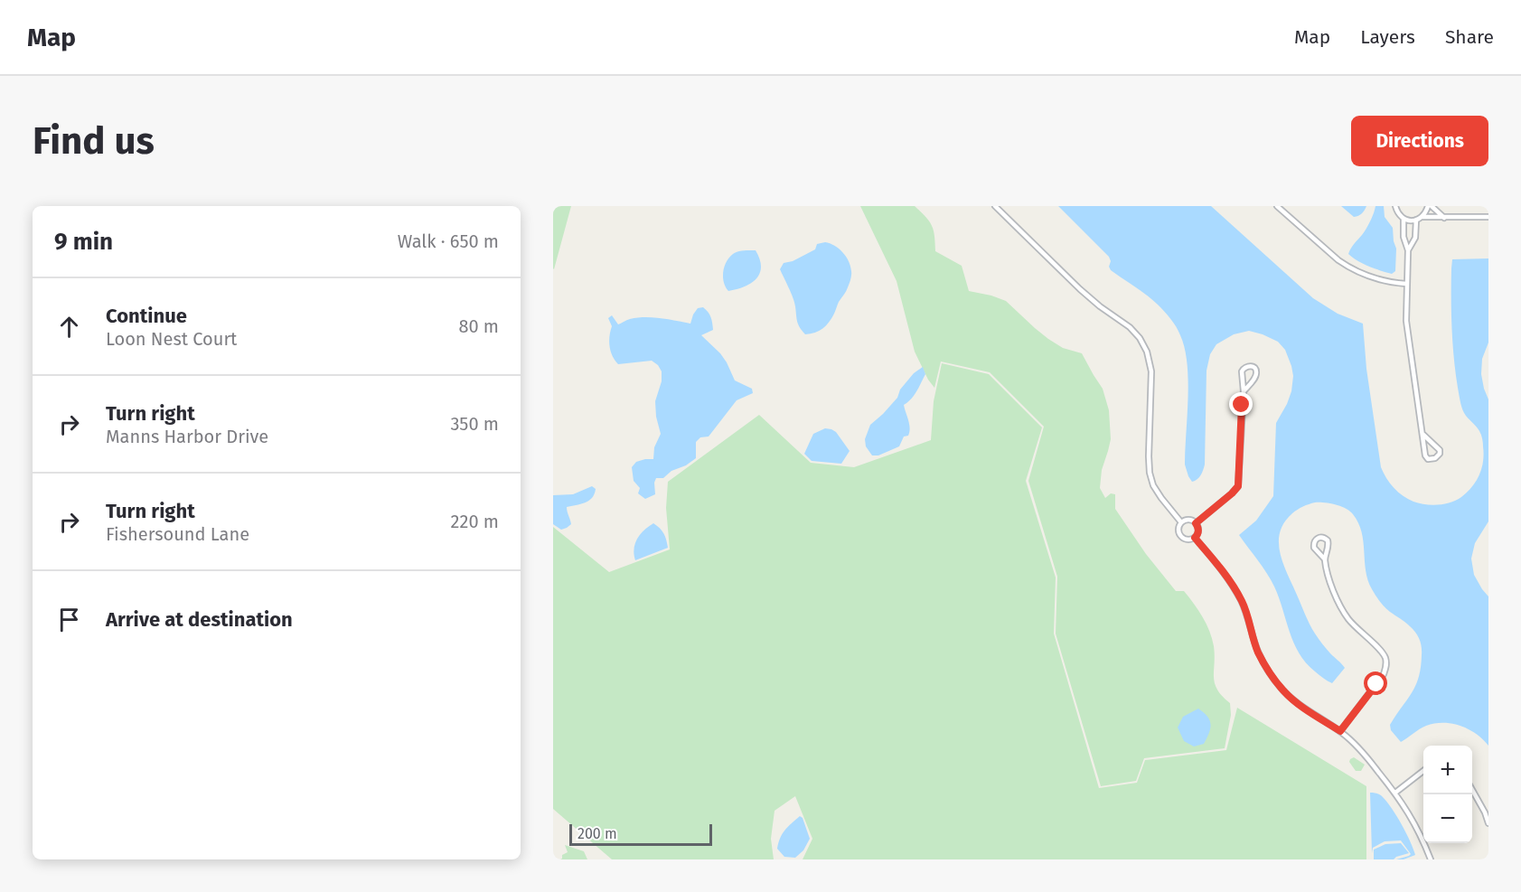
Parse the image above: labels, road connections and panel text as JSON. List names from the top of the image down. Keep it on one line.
{"scale_bar":"200 m","page":{"header":"Map","nav":["Map","Layers","Share"],"buttons":"Directions","title":"Find us","heading":["9 min","Walk · 650 m"],"list":[["Continue","Loon Nest Court","80 m"],["Turn right","Manns Harbor Drive","350 m"],["Turn right","Fishersound Lane","220 m"],"Arrive at destination"],"map_buttons":["+","−"],"scale":"200 m"}}
